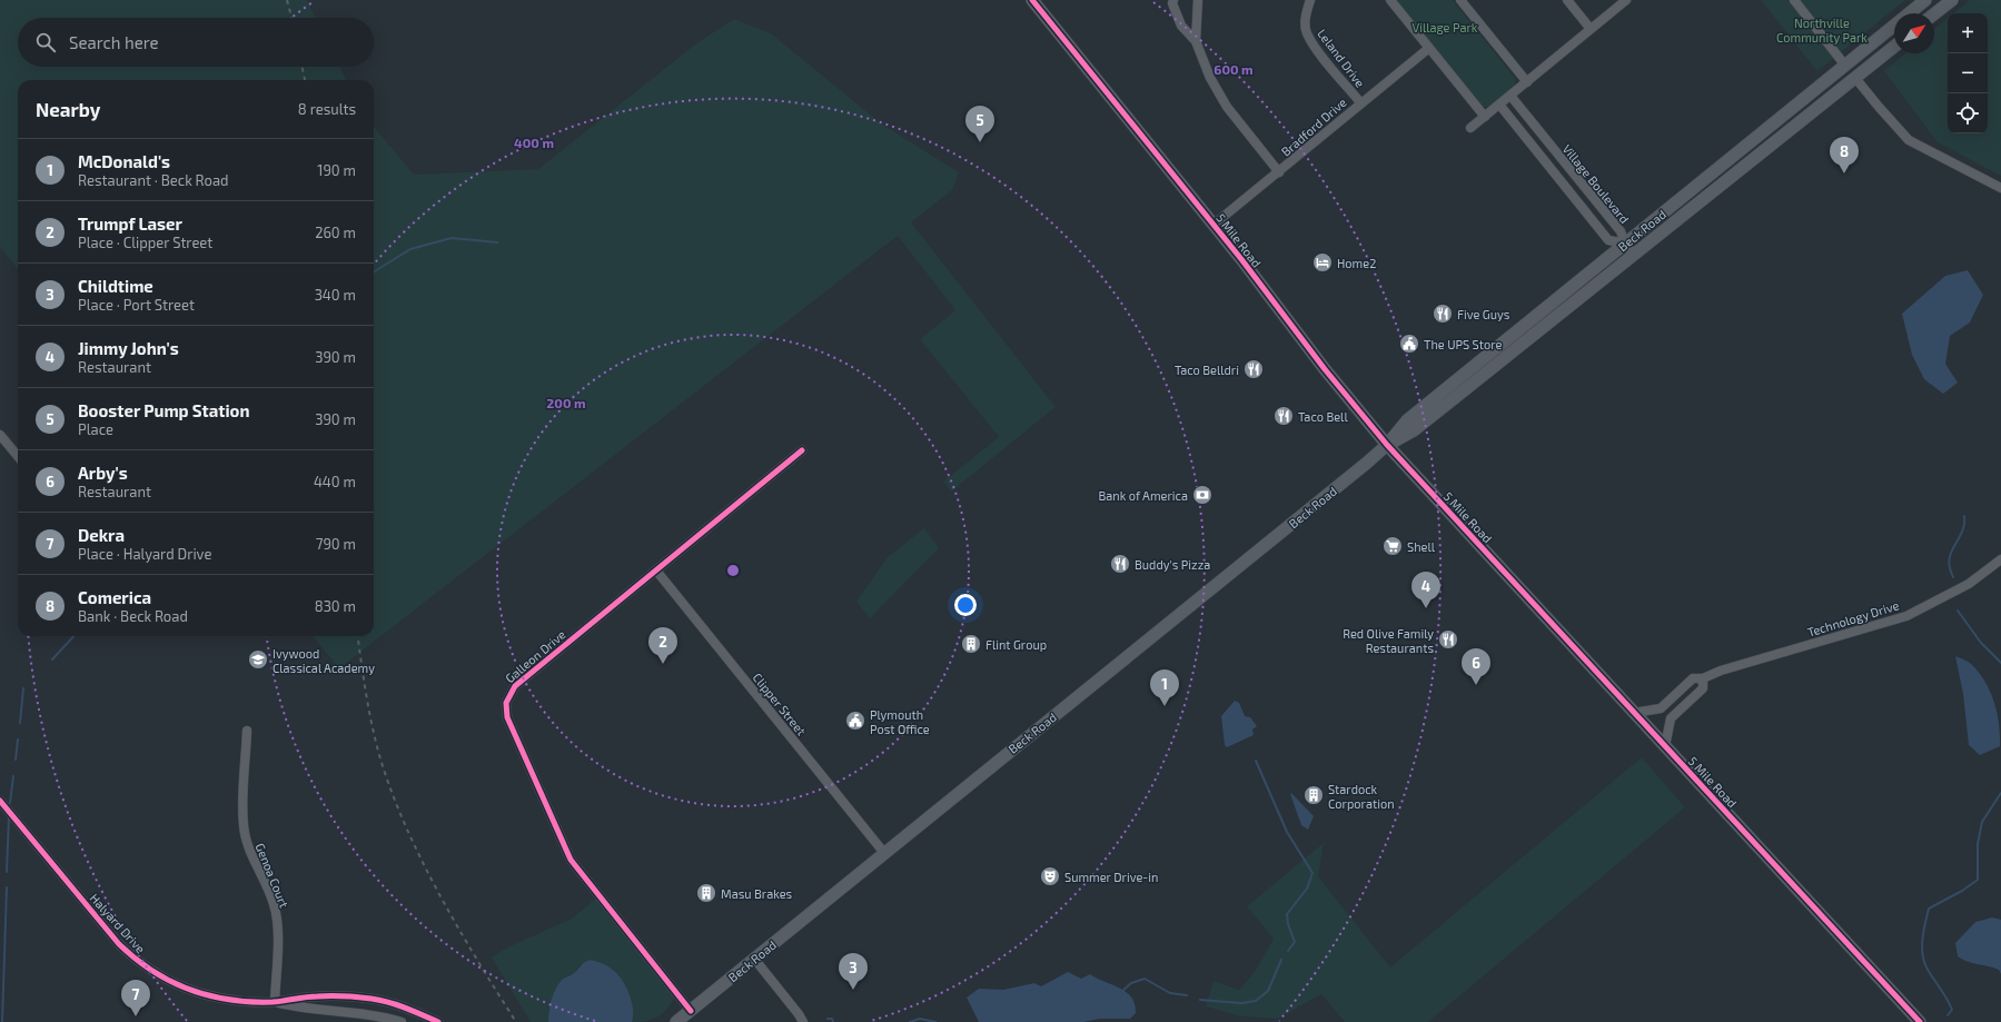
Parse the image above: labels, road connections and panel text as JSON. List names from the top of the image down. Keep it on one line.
{"streets":{"main road":["Beck Road","5 Mile Road"],"street":["Leland Drive","Bradford Drive","Village Boulevard","Technology Drive","Galleon Drive","Clipper Street","Genoa Court","Halyard Drive"]},"crossings":[["Leland Drive","Bradford Drive"],["Bradford Drive","5 Mile Road"],["Village Boulevard","Beck Road"],["Beck Road","5 Mile Road"],["Beck Road","Galleon Drive"],["Beck Road","Clipper Street"],["5 Mile Road","Technology Drive"],["Galleon Drive","Clipper Street"],["Genoa Court","Halyard Drive"]],"parks":["Northville Community Park","Village Park"],"places":{"hotel":["Home2"],"restaurant":["Five Guys","Taco Belldri","Taco Bell","Buddy's Pizza","Red Olive Family Restaurants"],"public building":["The UPS Store","Plymouth Post Office"],"bank":["Bank of America"],"supermarket":["Shell"],"building":["Flint Group","Stardock Corporation","Masu Brakes"],"school or university":["Ivywood Classical Academy"],"theatre":["Summer Drive-in"]},"north":"top right","page":{"map_buttons":["+","−"],"search":"Search here","heading":["Nearby","8 results"],"pins":["5","8","4","2","6","1","3","7"],"list":[{"mark":"1","name":"McDonald's","note":"Restaurant · Beck Road","value":"190 m"},{"mark":"2","name":"Trumpf Laser","note":"Place · Clipper Street","value":"260 m"},{"mark":"3","name":"Childtime","note":"Place · Port Street","value":"340 m"},{"mark":"4","name":"Jimmy John's","note":"Restaurant","value":"390 m"},{"mark":"5","name":"Booster Pump Station","note":"Place","value":"390 m"},{"mark":"6","name":"Arby's","note":"Restaurant","value":"440 m"},{"mark":"7","name":"Dekra","note":"Place · Halyard Drive","value":"790 m"},{"mark":"8","name":"Comerica","note":"Bank · Beck Road","value":"830 m"}]},"rings":["600 m","400 m","200 m"]}
